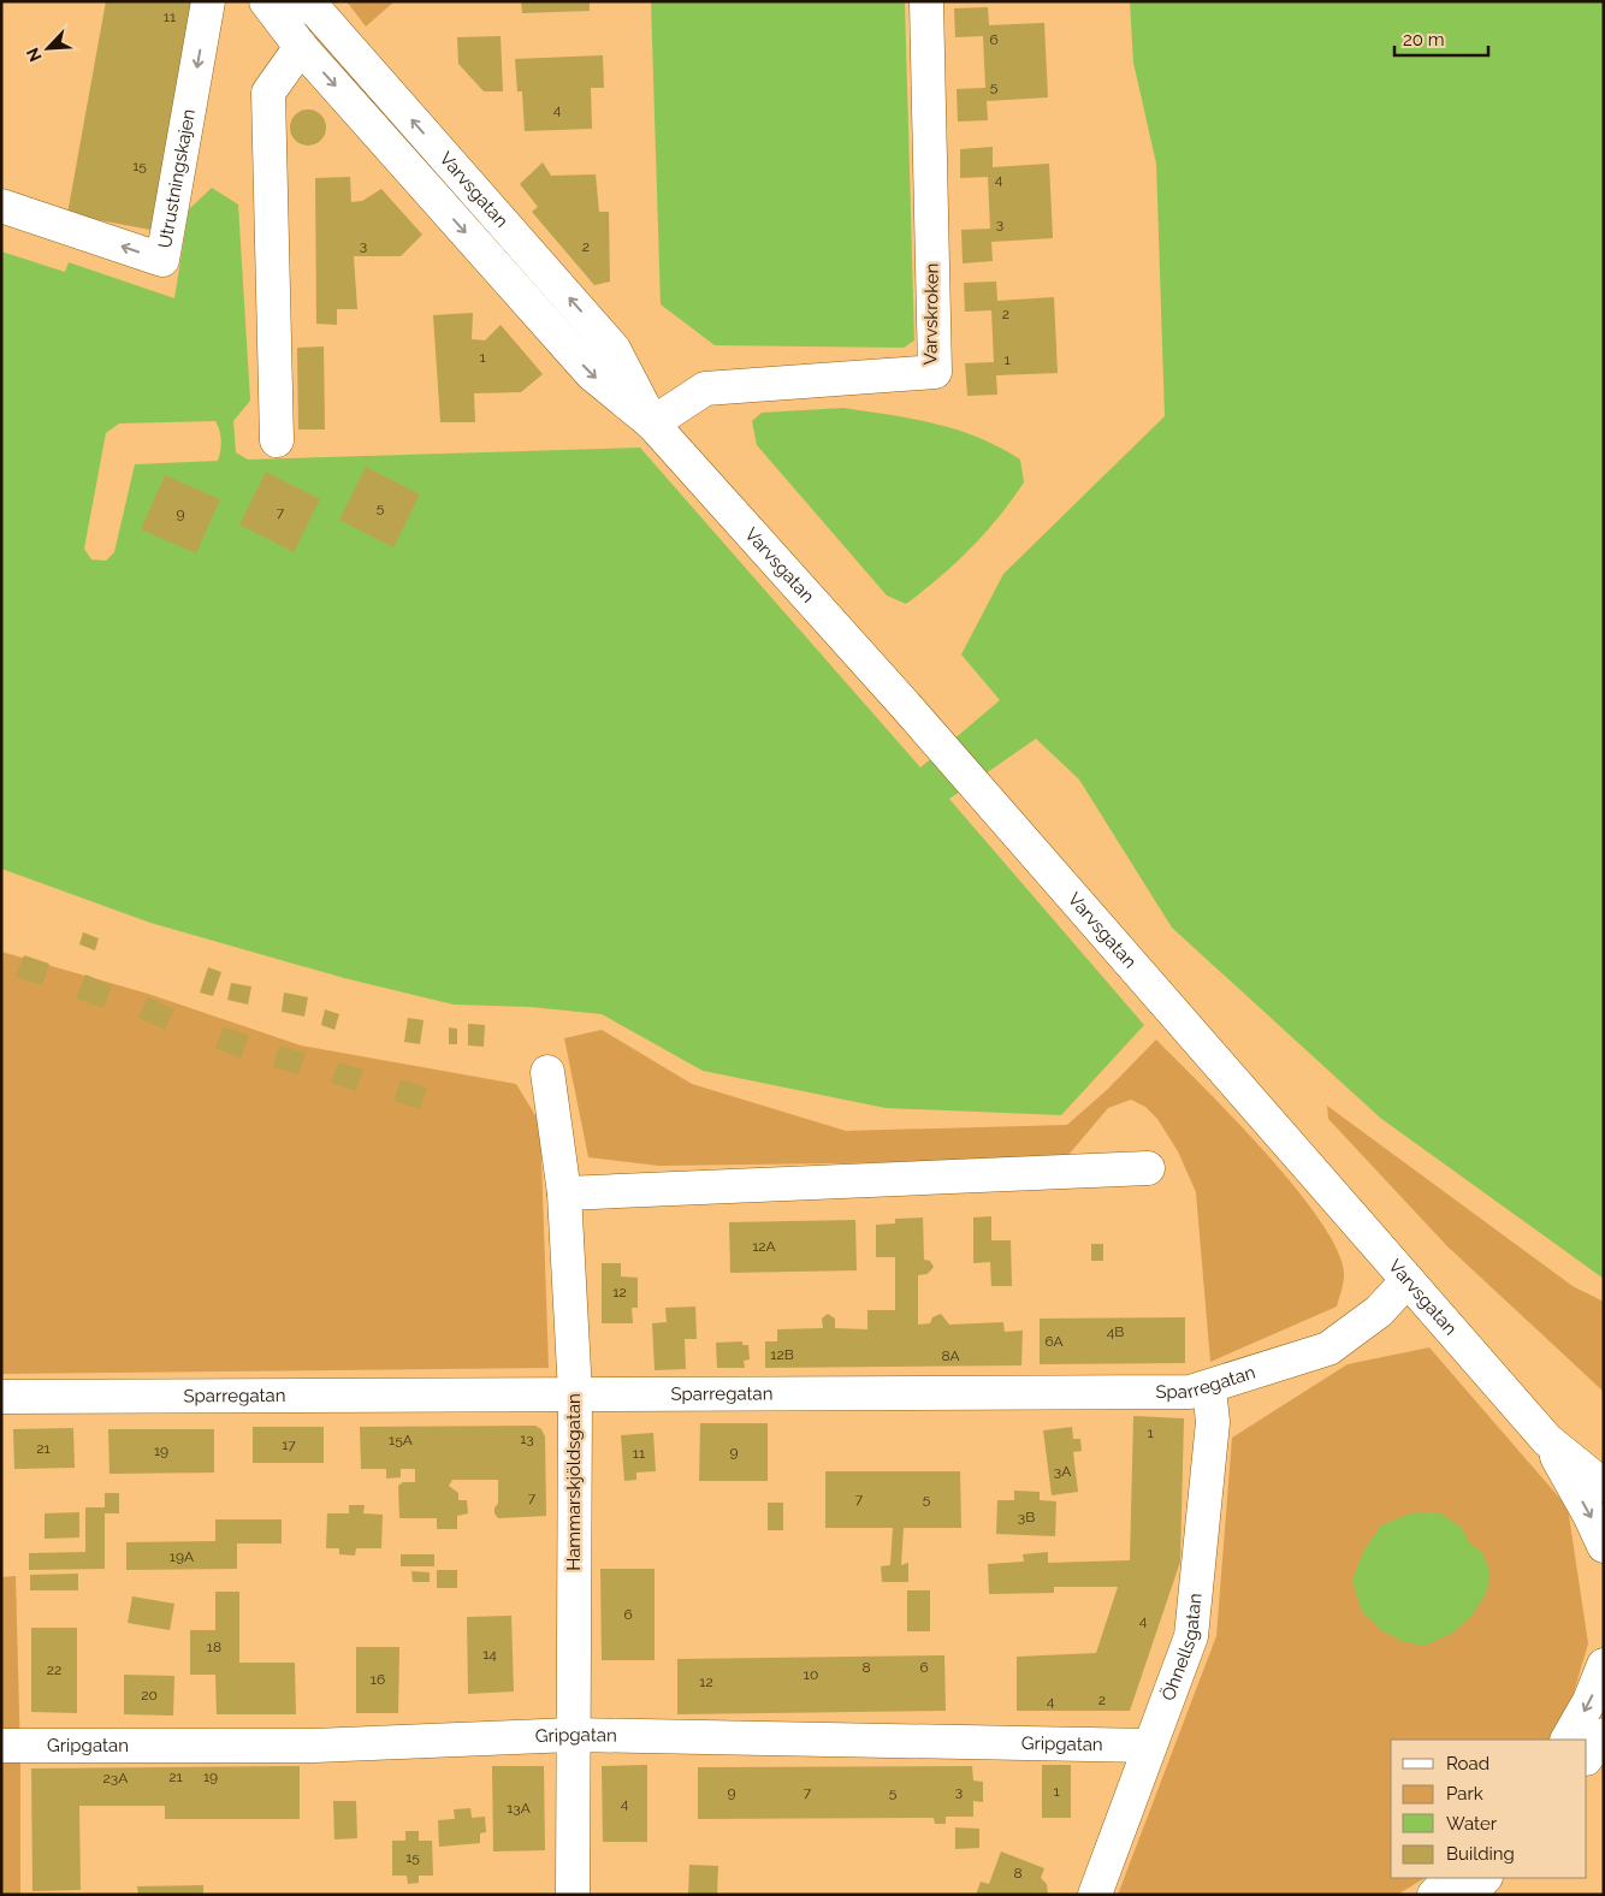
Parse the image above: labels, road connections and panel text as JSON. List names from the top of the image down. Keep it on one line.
{"streets":{"street":["Utrustningskajen","Varvsgatan","Varvskroken","Sparregatan","Hammarskjöldsgatan","Öhnellsgatan","Gripgatan"]},"crossings":[["Varvsgatan","Varvskroken"],["Varvsgatan","Sparregatan"],["Sparregatan","Hammarskjöldsgatan"],["Sparregatan","Öhnellsgatan"],["Hammarskjöldsgatan","Gripgatan"],["Öhnellsgatan","Gripgatan"]],"house_numbers":["11","6","5","4","15","4","3","3","2","2","1","1","5","7","9","12A","12","4B","6A","12B","8A","1","13","15A","17","21","19","9","11","3A","7","7","5","3B","19A","6","4","18","14","8","6","22","10","16","12","20","2","4","21","19","23A","3","1","9","7","5","4","13A","15","8"],"legend":["Road","Park","Water","Building"],"scale_bar":"20 m","north":"bottom left"}
